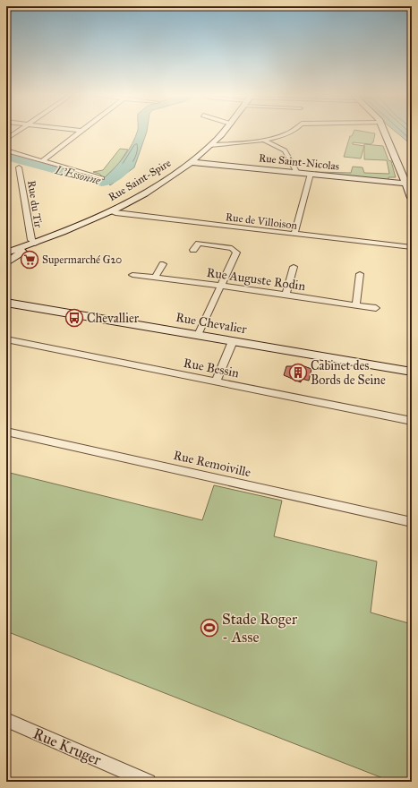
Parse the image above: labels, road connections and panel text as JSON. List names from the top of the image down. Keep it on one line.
{"streets":{"street":["Rue Saint-Nicolas","Rue Saint-Spire","Rue du Tir","Rue de Villoison","Rue Auguste Rodin","Rue Chevalier","Rue Bessin","Rue Remoiville","Rue Kruger"]},"crossings":[["Rue Saint-Nicolas","Rue Saint-Spire"],["Rue Saint-Spire","Rue du Tir"],["Rue Saint-Spire","Rue de Villoison"]],"water":["L'Essonne"],"places":{"supermarket":["Supermarché G20"],"bus stop":["Chevallier"],"building":["Cabinet des Bords de Seine"],"sports":["Stade Roger - Asse"]}}
